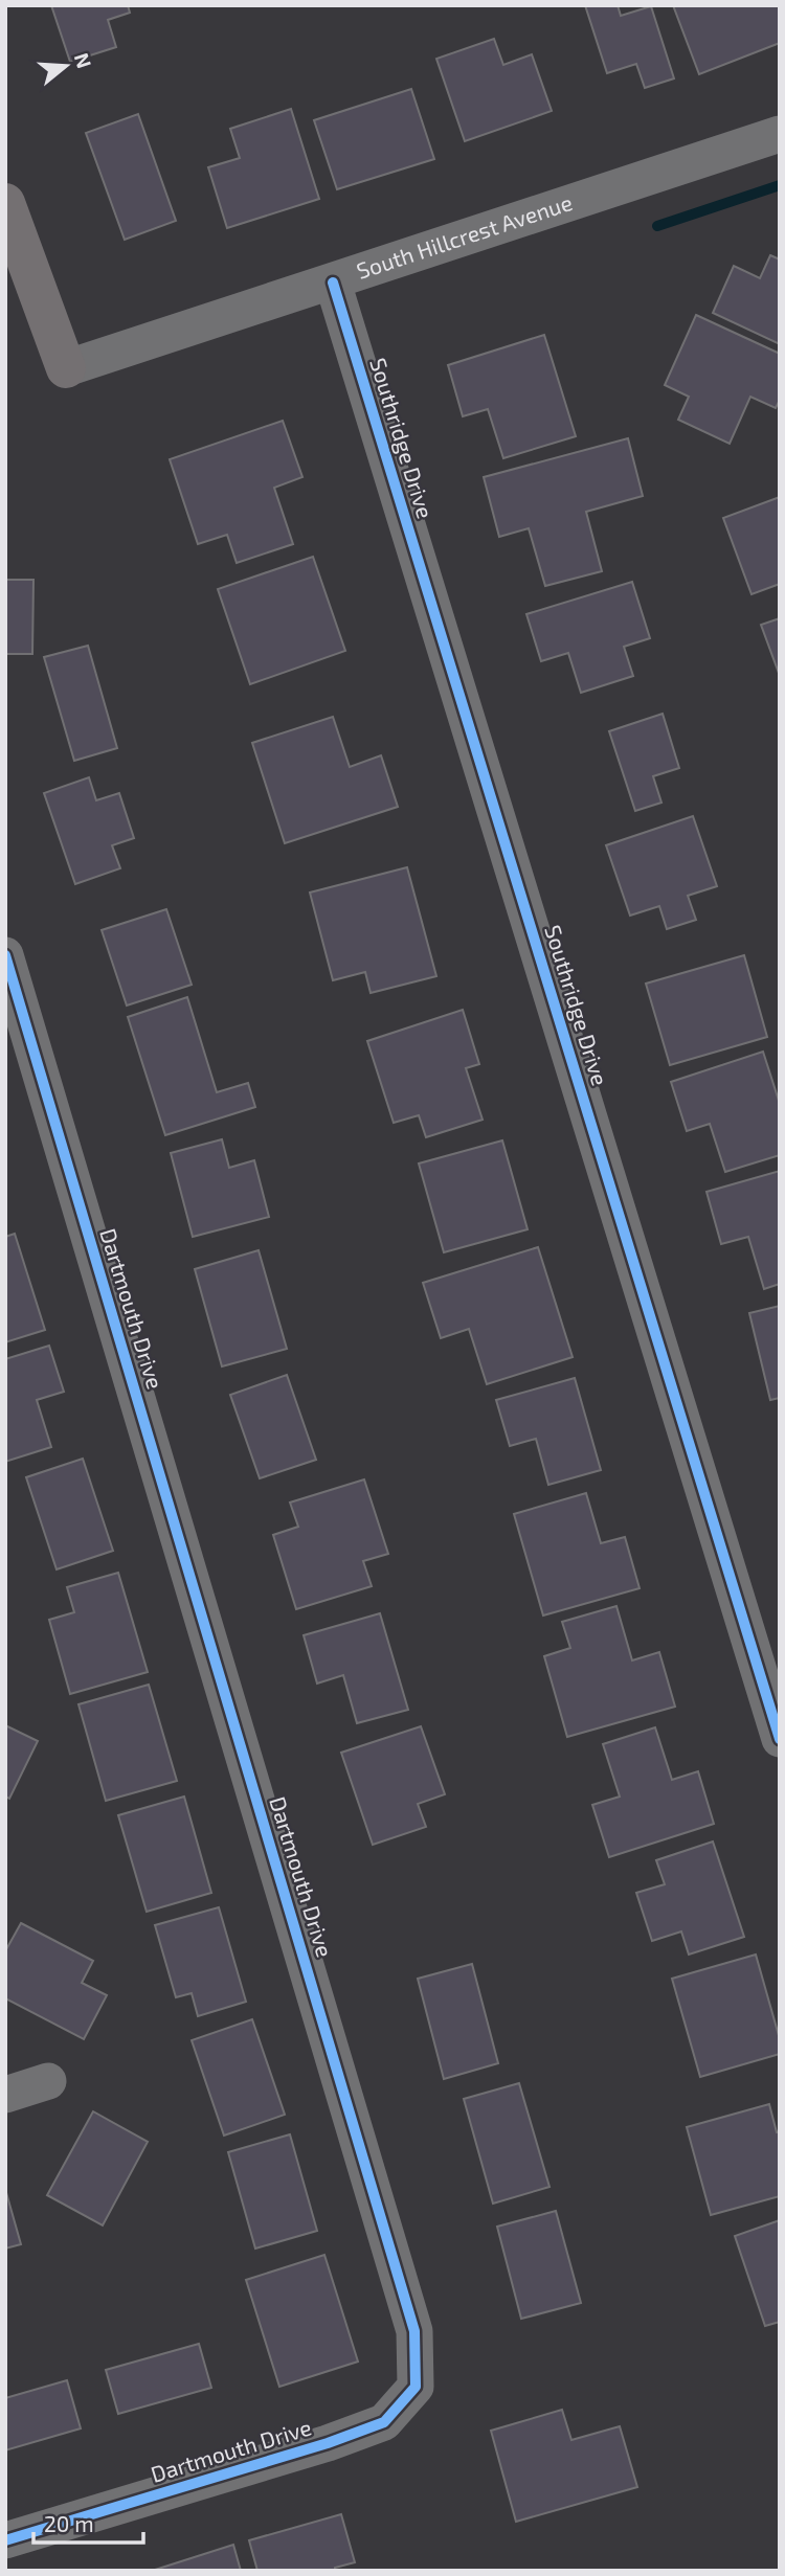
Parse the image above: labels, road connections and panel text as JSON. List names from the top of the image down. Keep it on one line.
{"streets":{"street":["South Hillcrest Avenue","Southridge Drive","Dartmouth Drive"]},"crossings":[["South Hillcrest Avenue","Southridge Drive"]],"scale_bar":"20 m","north":"right"}
